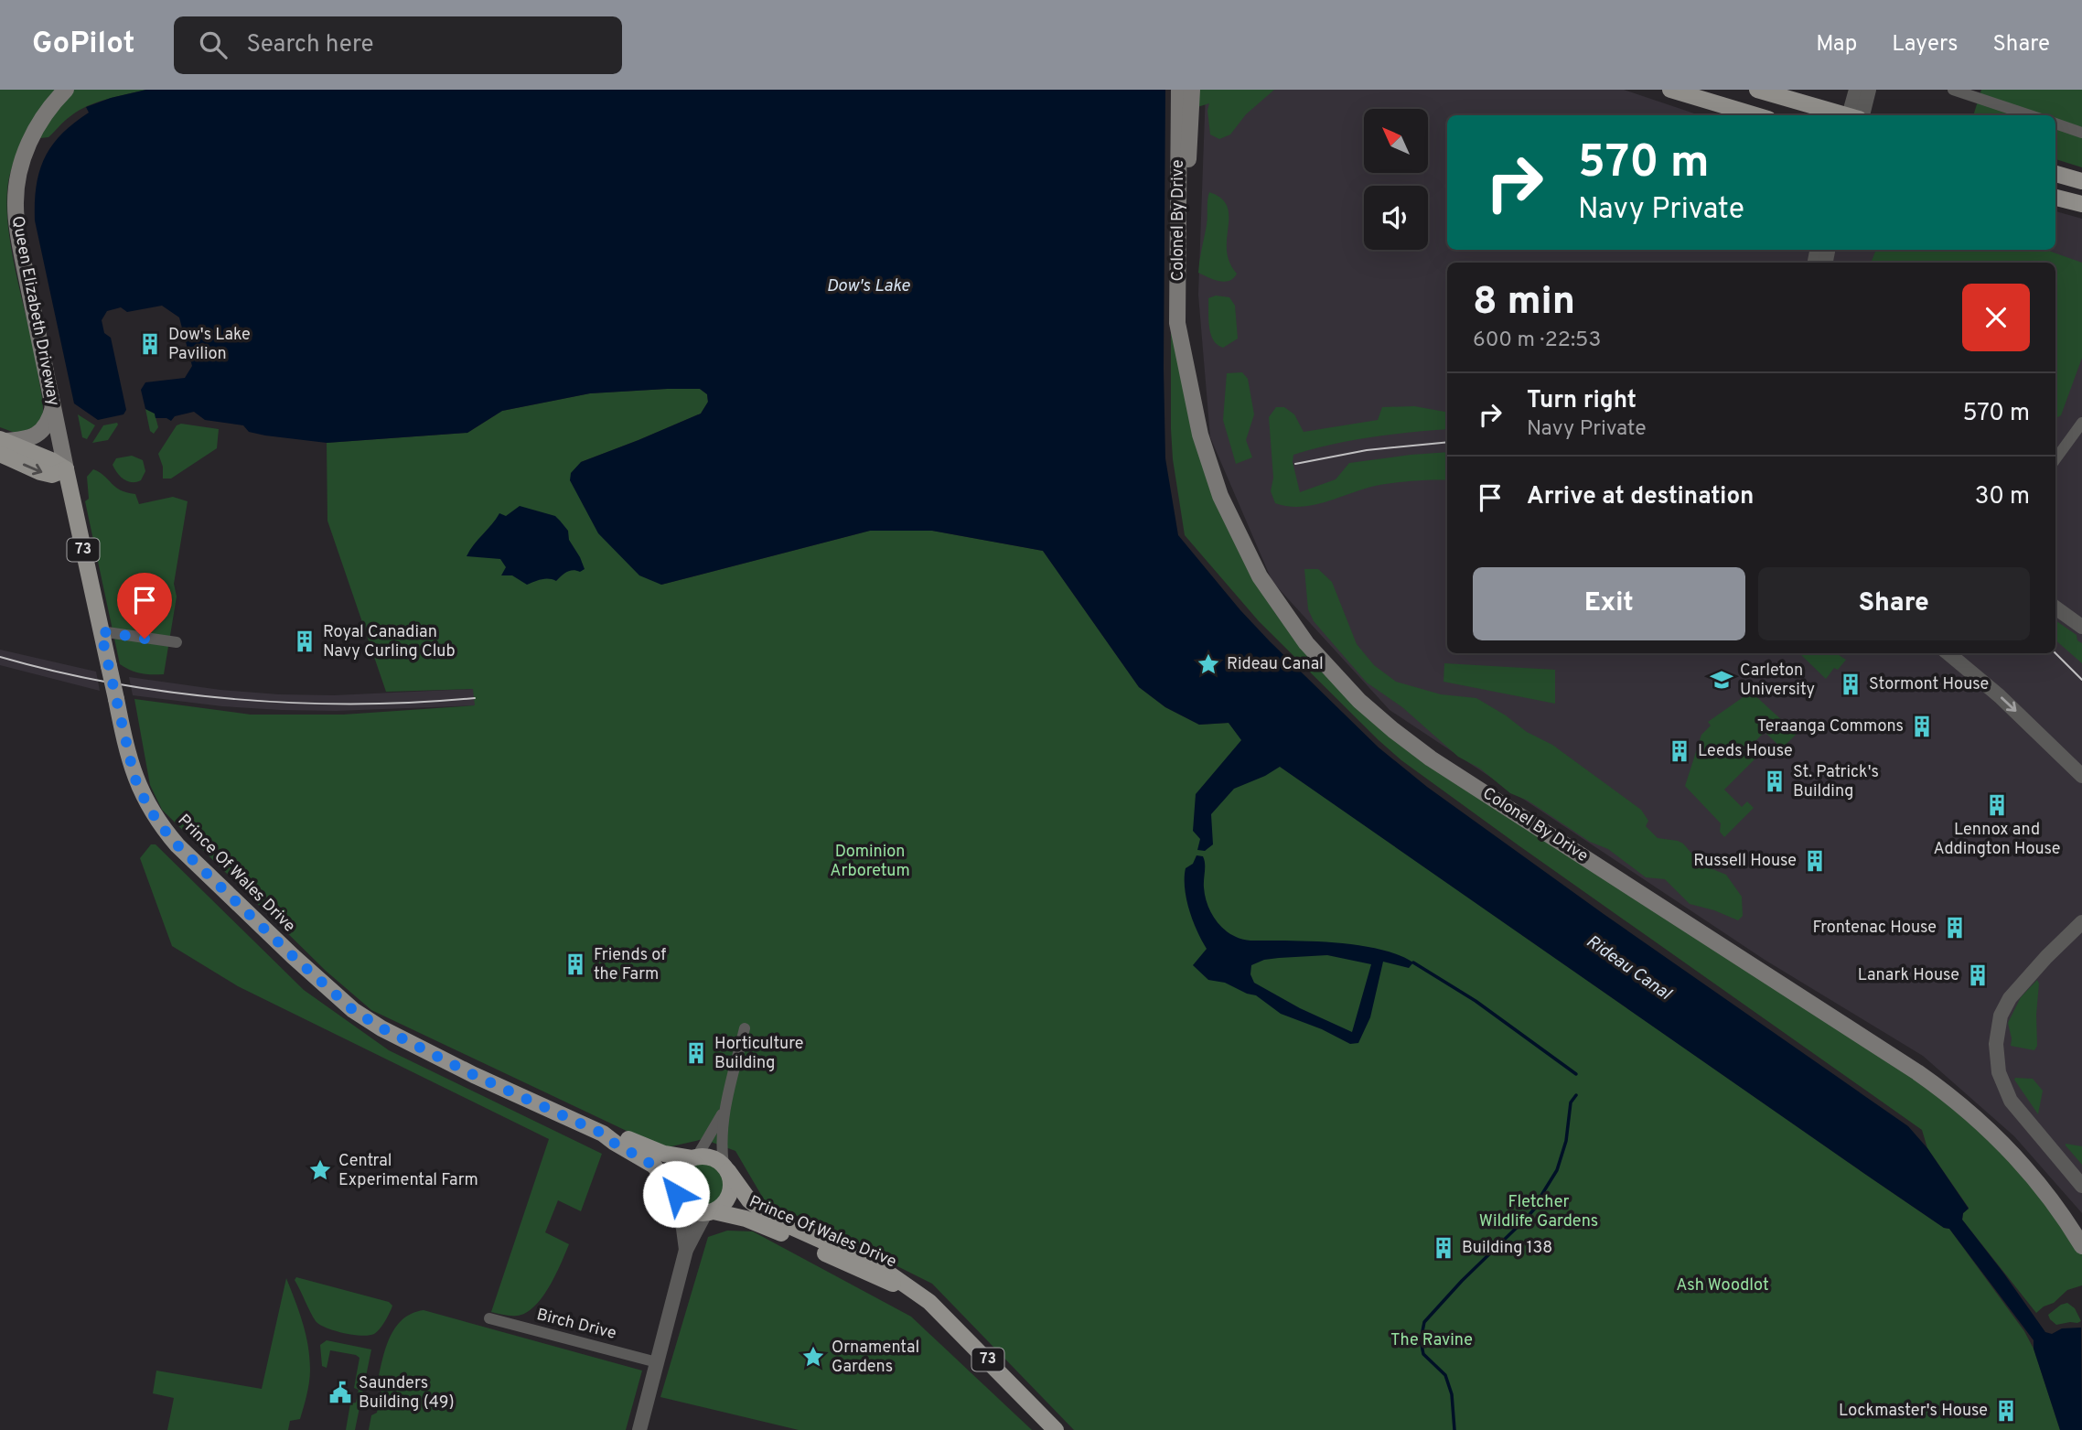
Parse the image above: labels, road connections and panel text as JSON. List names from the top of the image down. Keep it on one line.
{"streets":{"main road":["Colonel By Drive","Queen Elizabeth Driveway","73","Prince Of Wales Drive"],"street":["Birch Drive"]},"crossings":[["Queen Elizabeth Driveway","Prince Of Wales Drive"],["73","Prince Of Wales Drive"]],"water":["Dow's Lake","Rideau Canal"],"parks":["Dominion Arboretum","Fletcher Wildlife Gardens","Ash Woodlot","The Ravine"],"places":{"building":["Dow's Lake Pavilion","Royal Canadian Navy Curling Club","Stormont House","Teraanga Commons","Leeds House","St. Patrick's Building","Lennox and Addington House","Russell House","Frontenac House","Friends of the Farm","Lanark House","Horticulture Building","Building 138","Lockmaster's House"],"place":["Rideau Canal","Central Experimental Farm","Ornamental Gardens"],"school or university":["Carleton University"],"public building":["Saunders Building (49)"]},"north":"top left","page":{"header":"GoPilot","search":"Search here","nav":["Map","Layers","Share"],"turn":["570 m","Navy Private"],"heading":["8 min","600 m · 22:53"],"list":[{"name":"Turn right","note":"Navy Private","value":"570 m"},{"name":"Arrive at destination","value":"30 m"}],"buttons":["Exit","Share"]}}
